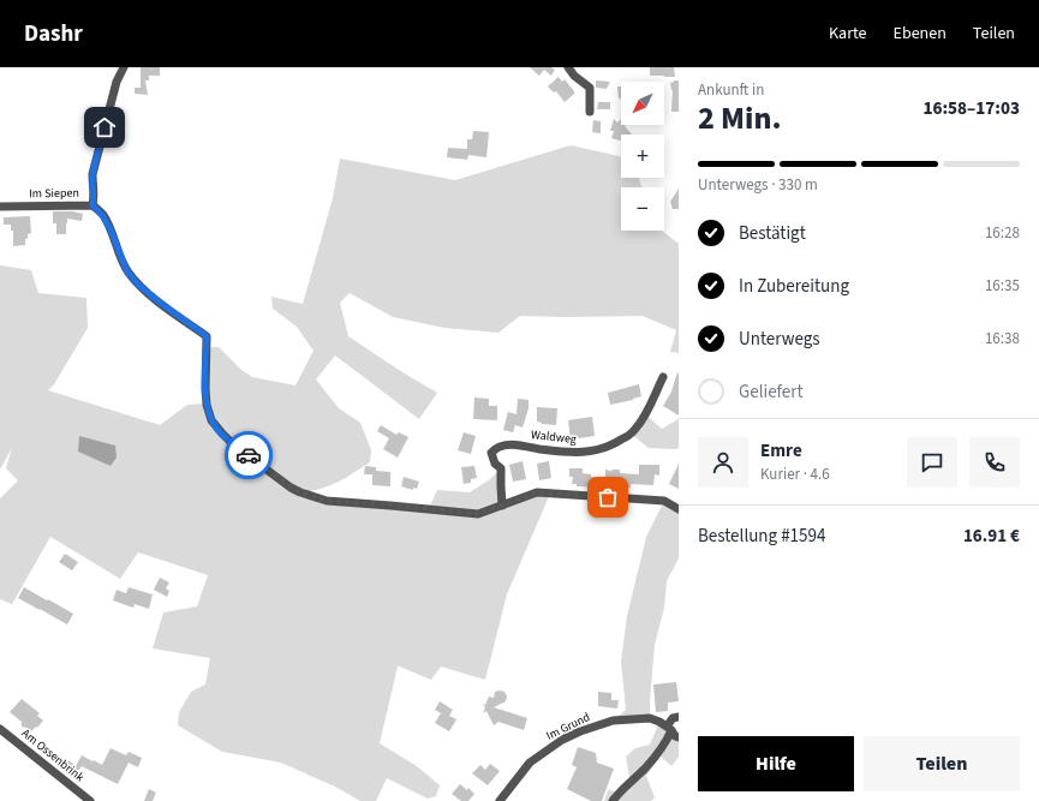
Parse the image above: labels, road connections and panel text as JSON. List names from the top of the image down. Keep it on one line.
{"streets":{"street":["Im Siepen","Waldweg","Im Grund","Am Ossenbrink"]},"crossings":[["Im Siepen","Waldweg"]],"north":"bottom left","page":{"header":"Dashr","nav":["Karte","Ebenen","Teilen"],"heading":["2 Min.","Ankunft in","16:58–17:03"],"panel":["Emre","Kurier · 4.6","Bestellung #1594","16.91 €"],"map_buttons":["+","−"],"bar":"Unterwegs · 330 m","list":[["Bestätigt","16:28"],["In Zubereitung","16:35"],["Unterwegs","16:38"],"Geliefert"],"buttons":["Hilfe","Teilen"]}}
